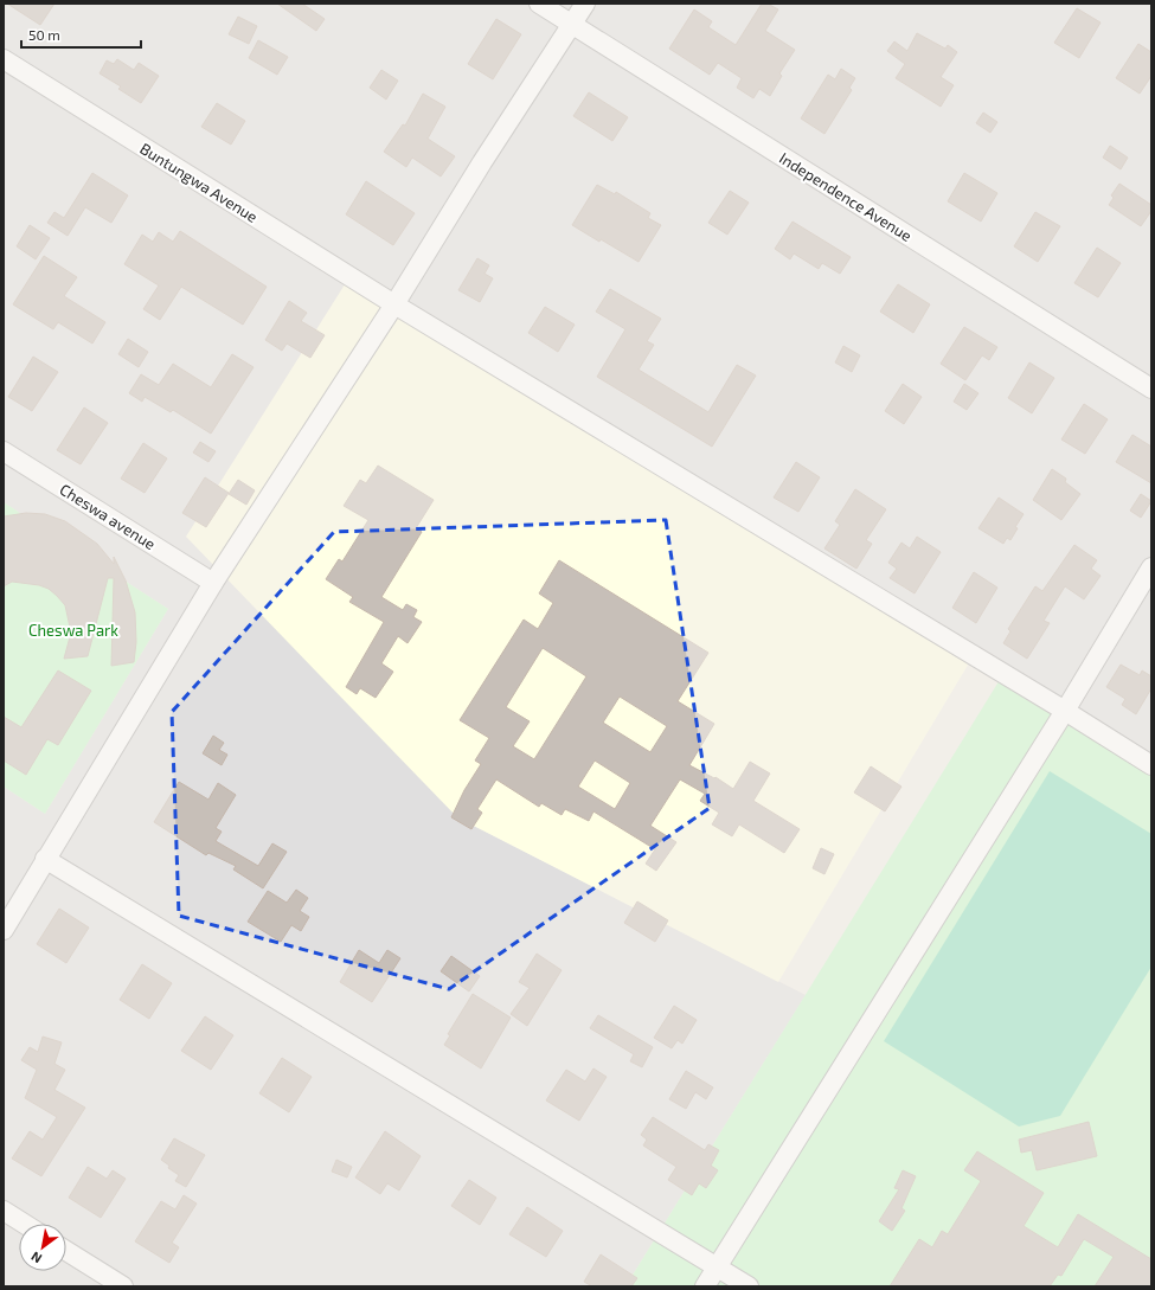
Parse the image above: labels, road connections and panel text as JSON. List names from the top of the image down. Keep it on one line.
{"streets":{"street":["Buntungwa Avenue","Independence Avenue","Cheswa avenue"]},"parks":["Cheswa Park"],"scale_bar":"50 m","north":"bottom left"}
